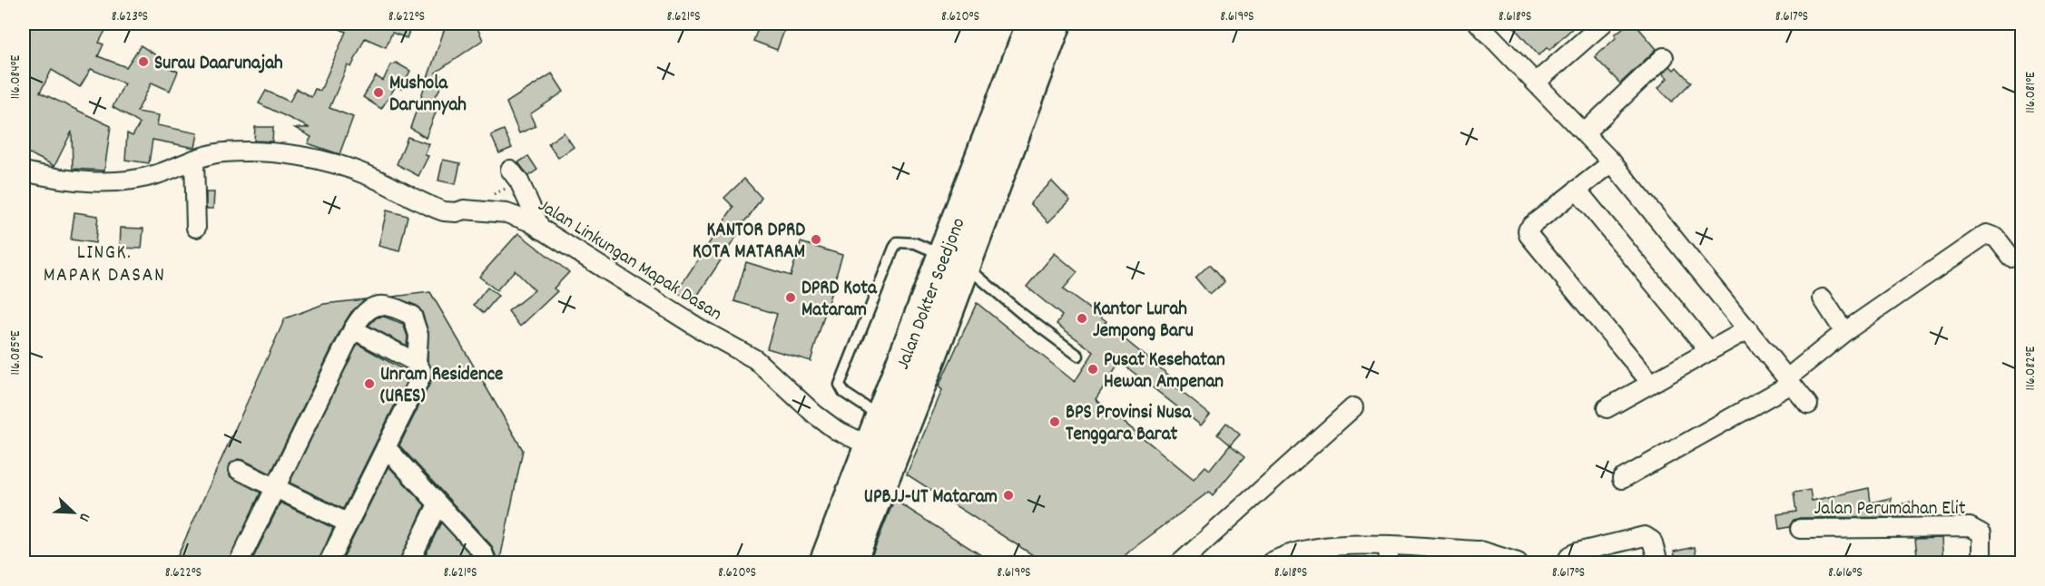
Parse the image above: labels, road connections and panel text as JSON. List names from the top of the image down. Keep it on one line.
{"streets":{"highway":["Jalan Dokter Soedjono"],"street":["Jalan Linkungan Mapak Dasan","Jalan Perumahan Elit"]},"crossings":[["Jalan Linkungan Mapak Dasan","Jalan Dokter Soedjono"]],"districts":["LINGK. MAPAK DASAN"],"places":["Surau Daarunajah","Mushola Darunnyah","KANTOR DPRD KOTA MATARAM","DPRD Kota Mataram","Kantor Lurah Jempong Baru","Pusat Kesehatan Hewan Ampenan","Unram Residence (URES)","BPS Provinsi Nusa Tenggara Barat","UPBJJ-UT Mataram"],"north":"bottom right","coordinates":["8.623°S","8.622°S","8.621°S","8.620°S","8.619°S","8.618°S","8.617°S","116.084°E","116.081°E","116.085°E","116.082°E","8.616°S"]}
